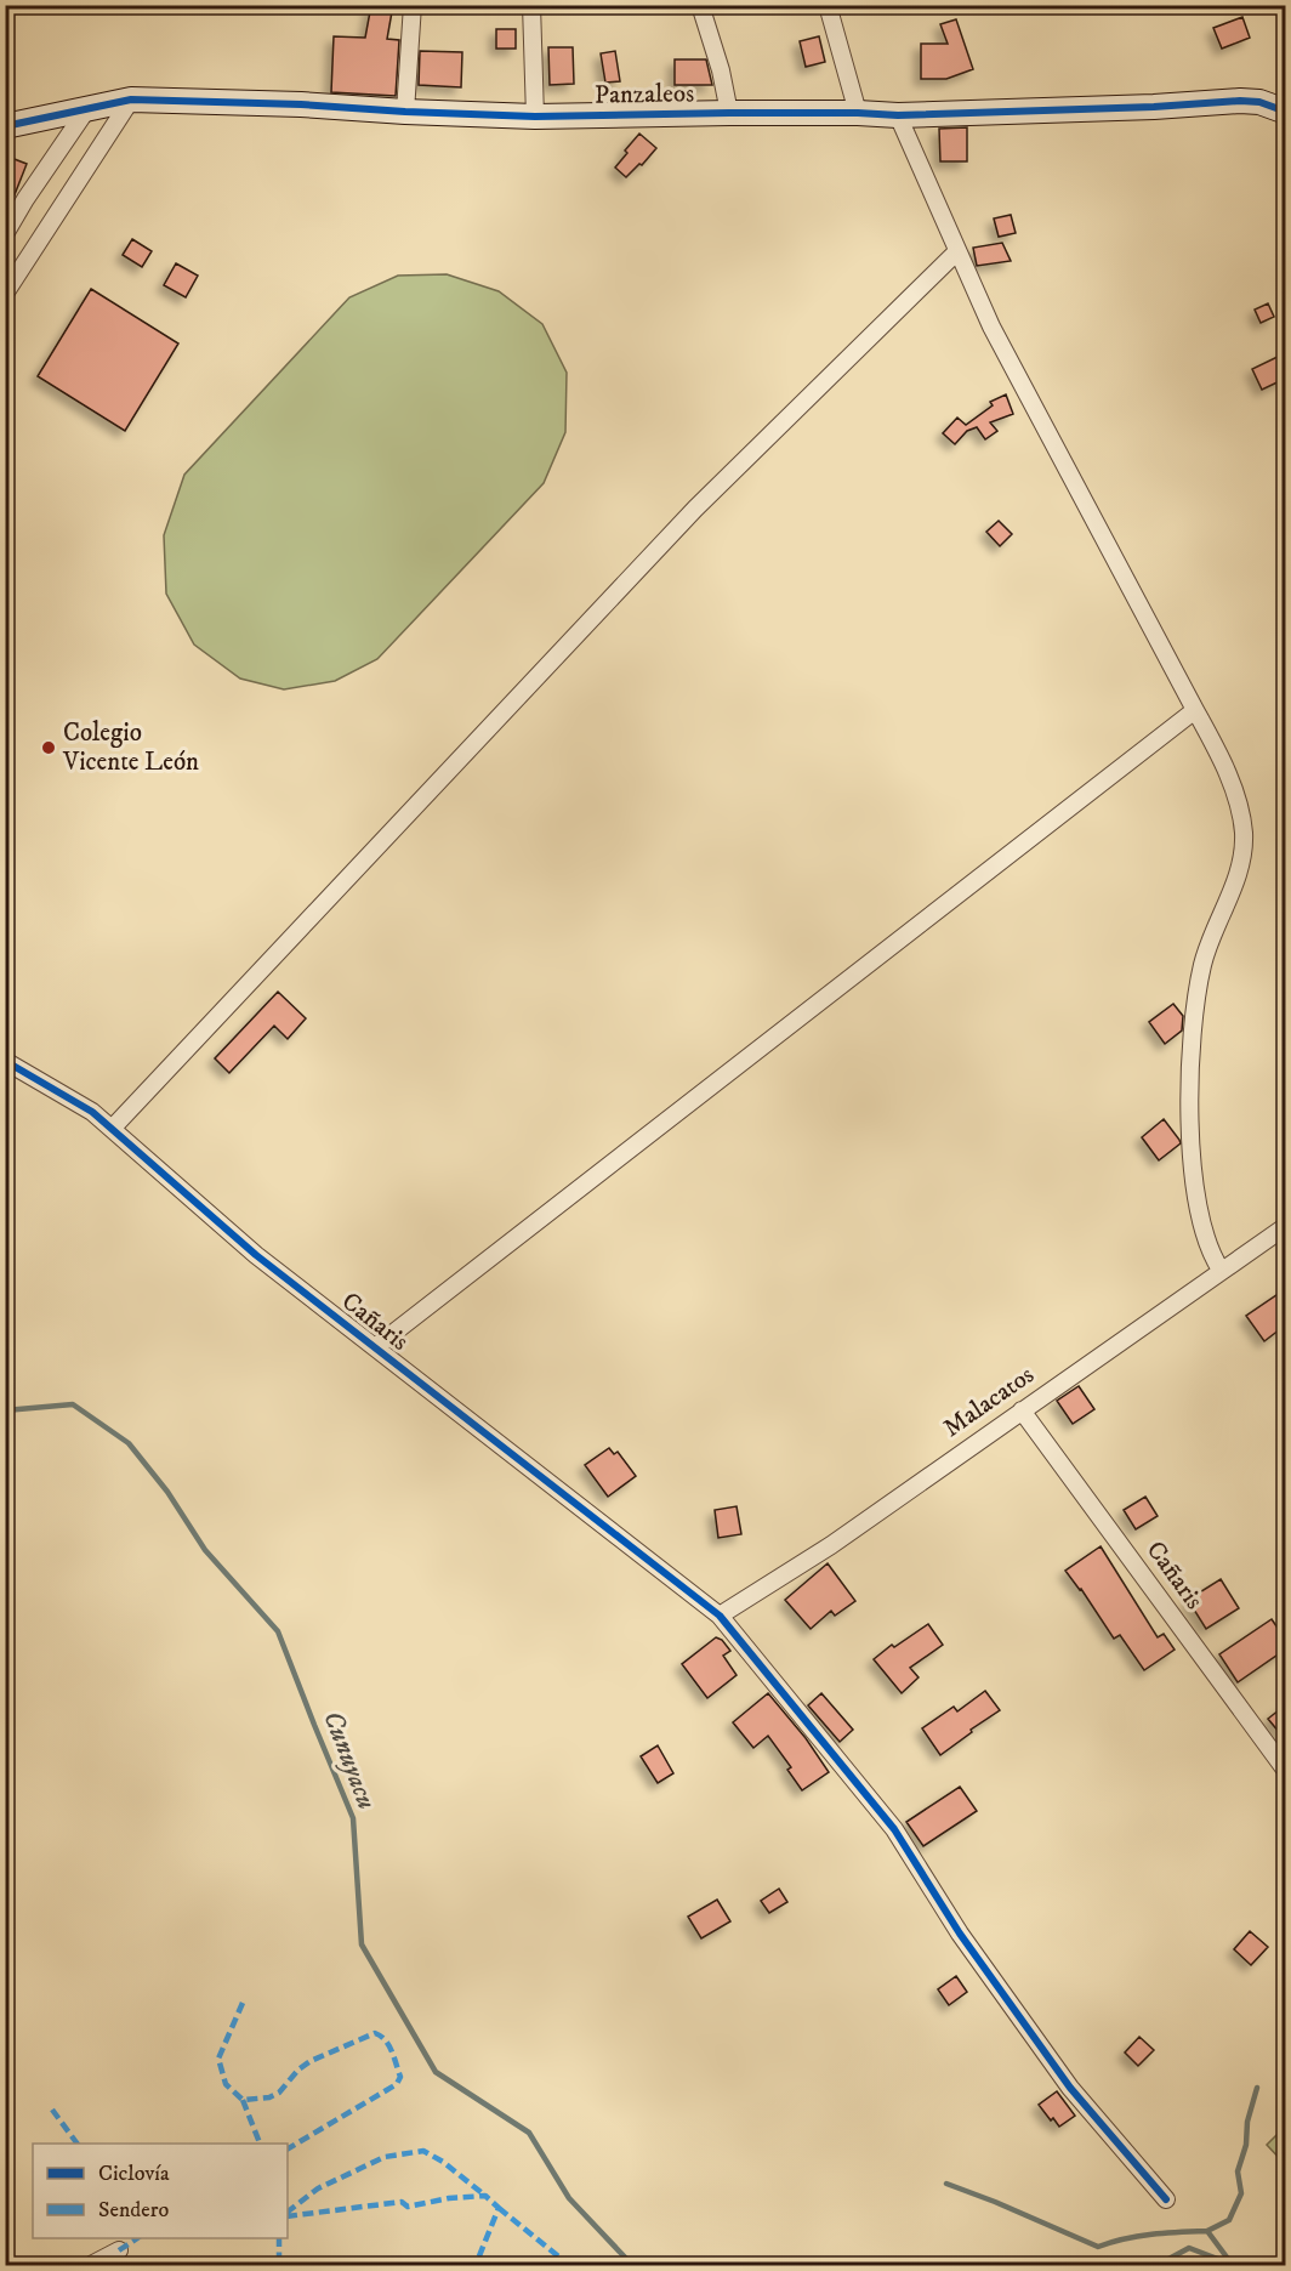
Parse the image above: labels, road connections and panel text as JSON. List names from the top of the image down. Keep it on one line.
{"streets":{"street":["Panzaleos","Cañaris","Malacatos"]},"crossings":[["Cañaris","Malacatos"]],"water":["Cunuyacu"],"places":["Colegio Vicente León"],"legend":["Ciclovía","Sendero"]}
